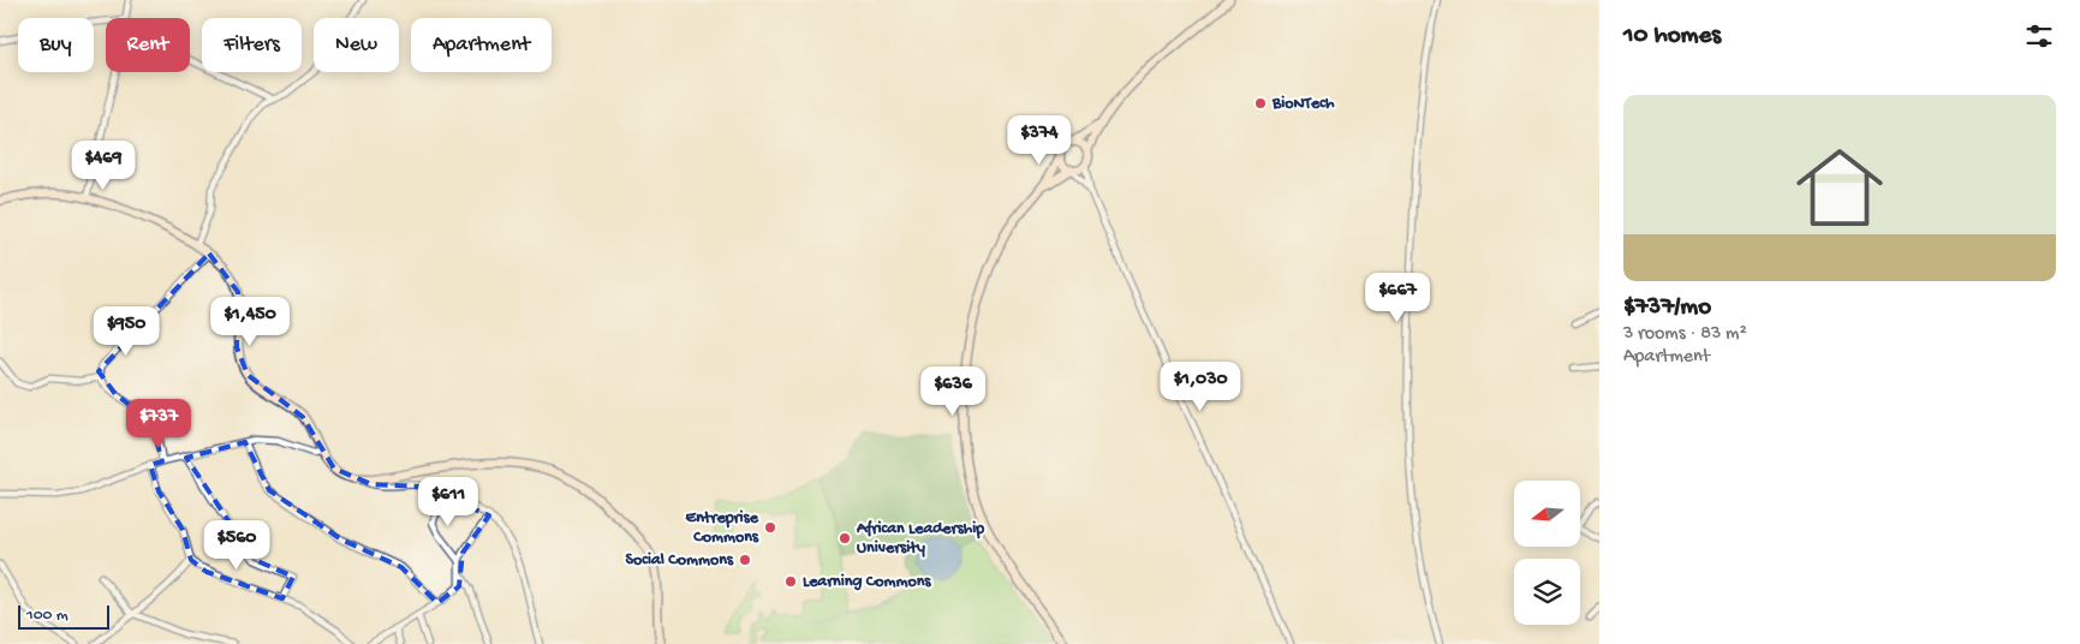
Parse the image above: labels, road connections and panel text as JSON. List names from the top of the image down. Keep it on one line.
{"places":["BioNTech","Entreprise Commons","African Leadership University","Social Commons","Learning Commons"],"scale_bar":"100 m","north":"left","page":{"heading":"10 homes","chip":["Buy","Rent","Filters","New","Apartment"],"list":[{"name":"$737/mo","note":"3 rooms · 83 m² · Apartment"}],"price":["$374","$469","$667","$1,450","$950","$1,030","$636","$737","$611","$560"],"scale":"100 m"}}
